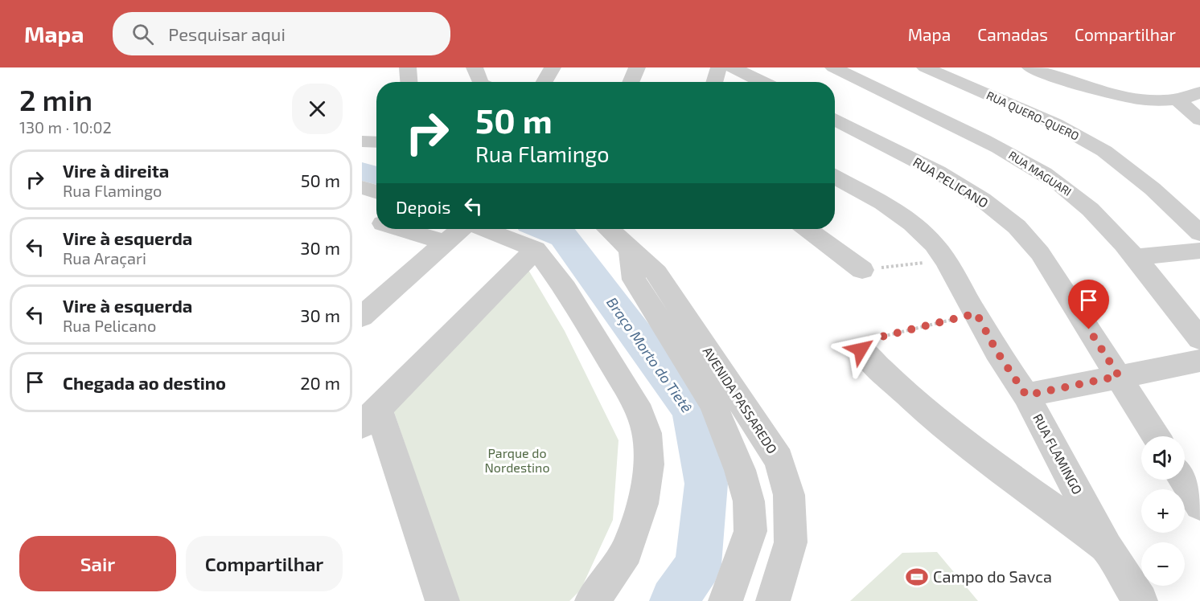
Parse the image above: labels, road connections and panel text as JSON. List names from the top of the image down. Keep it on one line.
{"streets":{"street":["RUA QUERO-QUERO","RUA MAGUARI","RUA PELICANO","AVENIDA PASSAREDO","RUA FLAMINGO"]},"water":["Braço Morto do Tietê"],"parks":["Parque do Nordestino"],"places":{"sports":["Campo do Savca"]},"page":{"header":"Mapa","search":"Pesquisar aqui","nav":["Mapa","Camadas","Compartilhar"],"heading":["2 min","130 m · 10:02"],"turn":["50 m","Rua Flamingo"],"list":[{"name":"Vire à direita","note":"Rua Flamingo","value":"50 m"},{"name":"Vire à esquerda","note":"Rua Araçari","value":"30 m"},{"name":"Vire à esquerda","note":"Rua Pelicano","value":"30 m"},{"name":"Chegada ao destino","value":"20 m"}],"then":"Depois","map_buttons":["+","−"],"buttons":["Sair","Compartilhar"]}}
